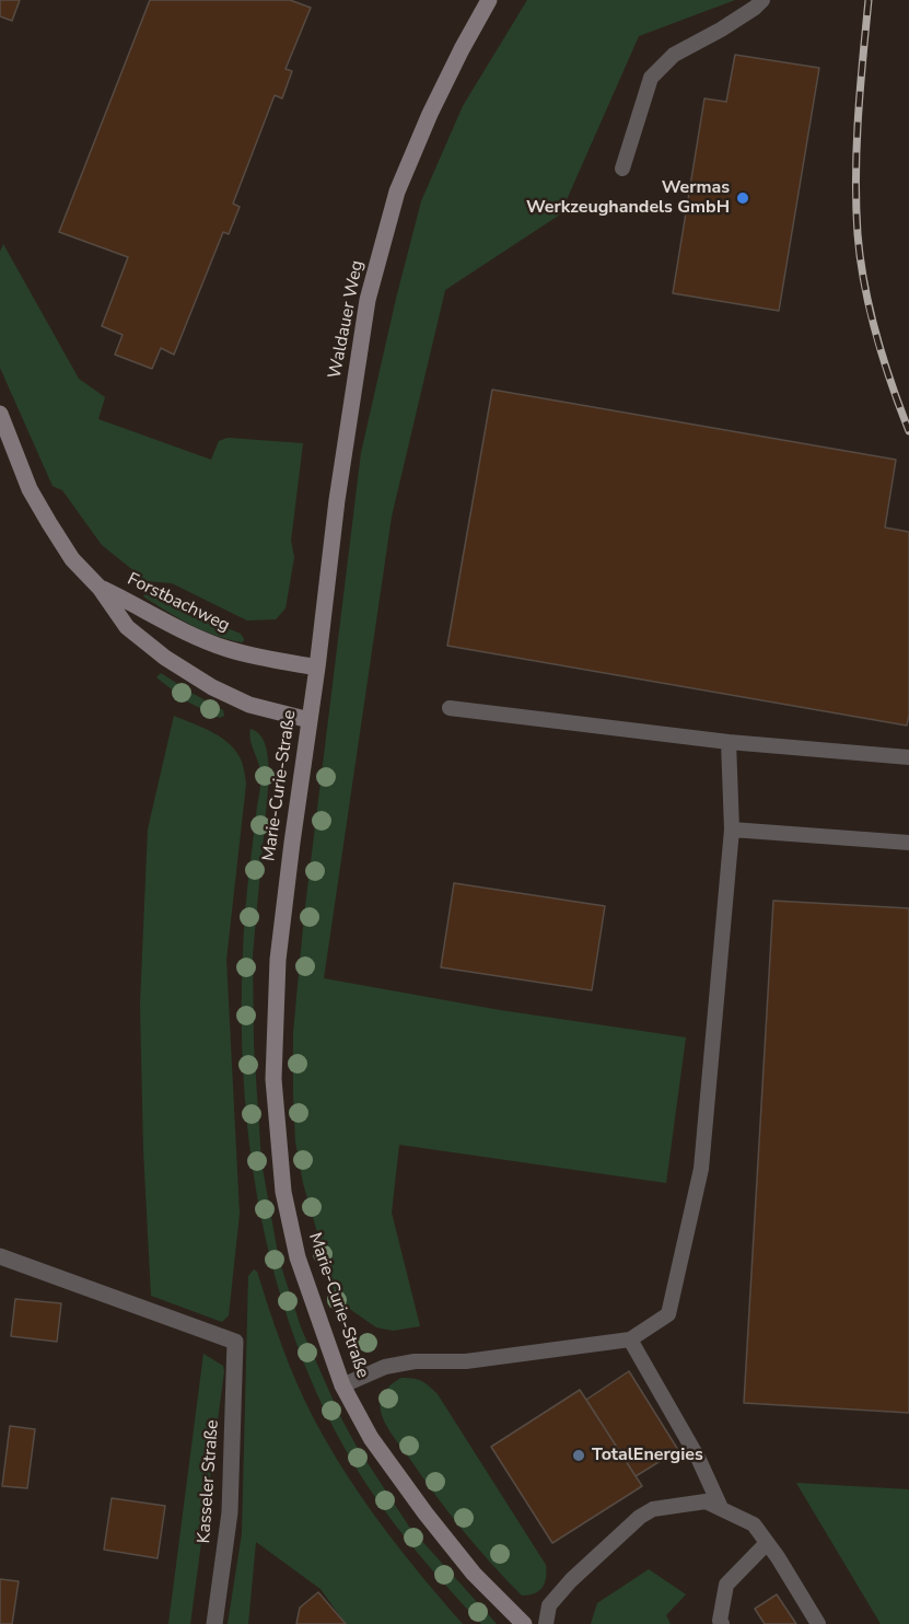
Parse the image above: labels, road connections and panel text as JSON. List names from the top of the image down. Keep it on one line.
{"streets":{"street":["Waldauer Weg","Forstbachweg","Marie-Curie-Straße","Kasseler Straße"]},"crossings":[["Waldauer Weg","Forstbachweg"],["Waldauer Weg","Marie-Curie-Straße"],["Forstbachweg","Marie-Curie-Straße"]],"places":["Wermas Werkzeughandels GmbH","TotalEnergies"]}
